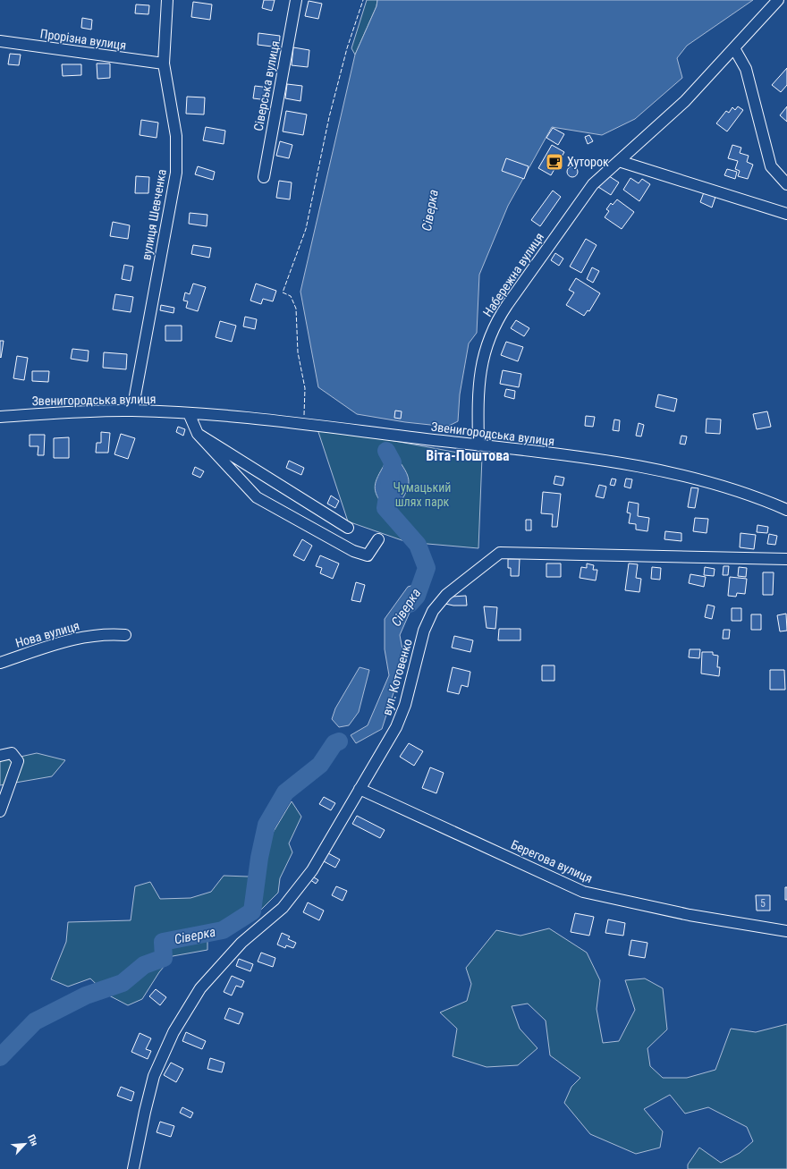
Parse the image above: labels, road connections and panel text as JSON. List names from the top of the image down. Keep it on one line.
{"streets":{"street":["Прорізна вулиця","Сіверська вулиця","вулиця Шевченка","Набережна вулиця","Звенигородська вулиця","Нова вулиця","вул. Котовенко","Берегова вулиця"]},"crossings":[["Прорізна вулиця","вулиця Шевченка"],["вулиця Шевченка","Звенигородська вулиця"],["Набережна вулиця","Звенигородська вулиця"],["вул. Котовенко","Берегова вулиця"]],"districts":["Віта-Поштова"],"water":["Сіверка"],"parks":["Чумацький шлях парк"],"places":{"cafe":["Хуторок"]},"house_numbers":["5"],"north":"top right"}
